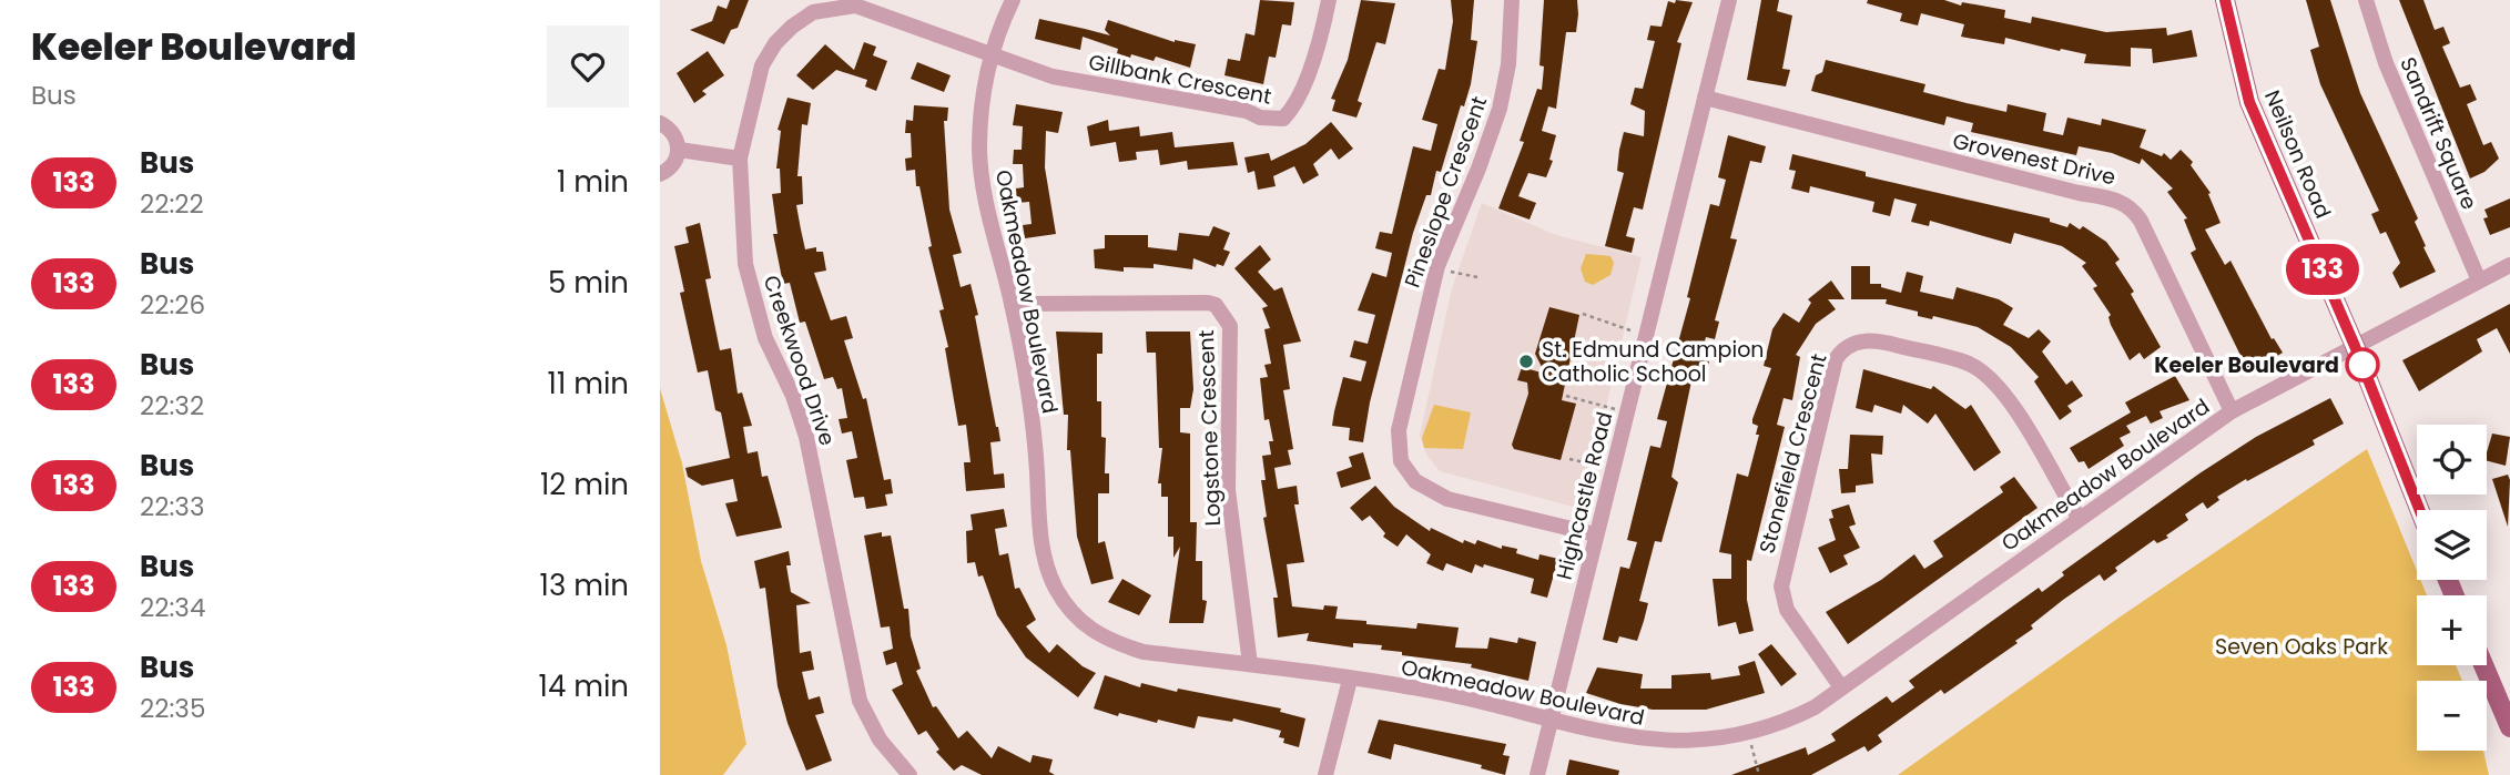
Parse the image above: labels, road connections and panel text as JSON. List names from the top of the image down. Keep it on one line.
{"streets":{"main road":["Neilson Road"],"street":["Gillbank Crescent","Sandrift Square","Grovenest Drive","Pineslope Crescent","Oakmeadow Boulevard","Creekwood Drive","Logstone Crescent","Stonefield Crescent","Highcastle Road"]},"crossings":[["Gillbank Crescent","Oakmeadow Boulevard"],["Gillbank Crescent","Creekwood Drive"],["Neilson Road","Oakmeadow Boulevard"],["Grovenest Drive","Oakmeadow Boulevard"],["Grovenest Drive","Highcastle Road"],["Pineslope Crescent","Highcastle Road"],["Oakmeadow Boulevard","Creekwood Drive"],["Oakmeadow Boulevard","Logstone Crescent"],["Oakmeadow Boulevard","Stonefield Crescent"],["Oakmeadow Boulevard","Highcastle Road"]],"parks":["Seven Oaks Park"],"places":["St. Edmund Campion Catholic School","Keeler Boulevard"],"lines":["bus line 133"],"page":{"heading":["Keeler Boulevard","Bus"],"on_map":"133","list":[{"mark":"133","name":"Bus","note":"22:22","value":"1 min"},{"mark":"133","name":"Bus","note":"22:26","value":"5 min"},{"mark":"133","name":"Bus","note":"22:32","value":"11 min"},{"mark":"133","name":"Bus","note":"22:33","value":"12 min"},{"mark":"133","name":"Bus","note":"22:34","value":"13 min"},{"mark":"133","name":"Bus","note":"22:35","value":"14 min"}],"map_buttons":["+","−"]}}
